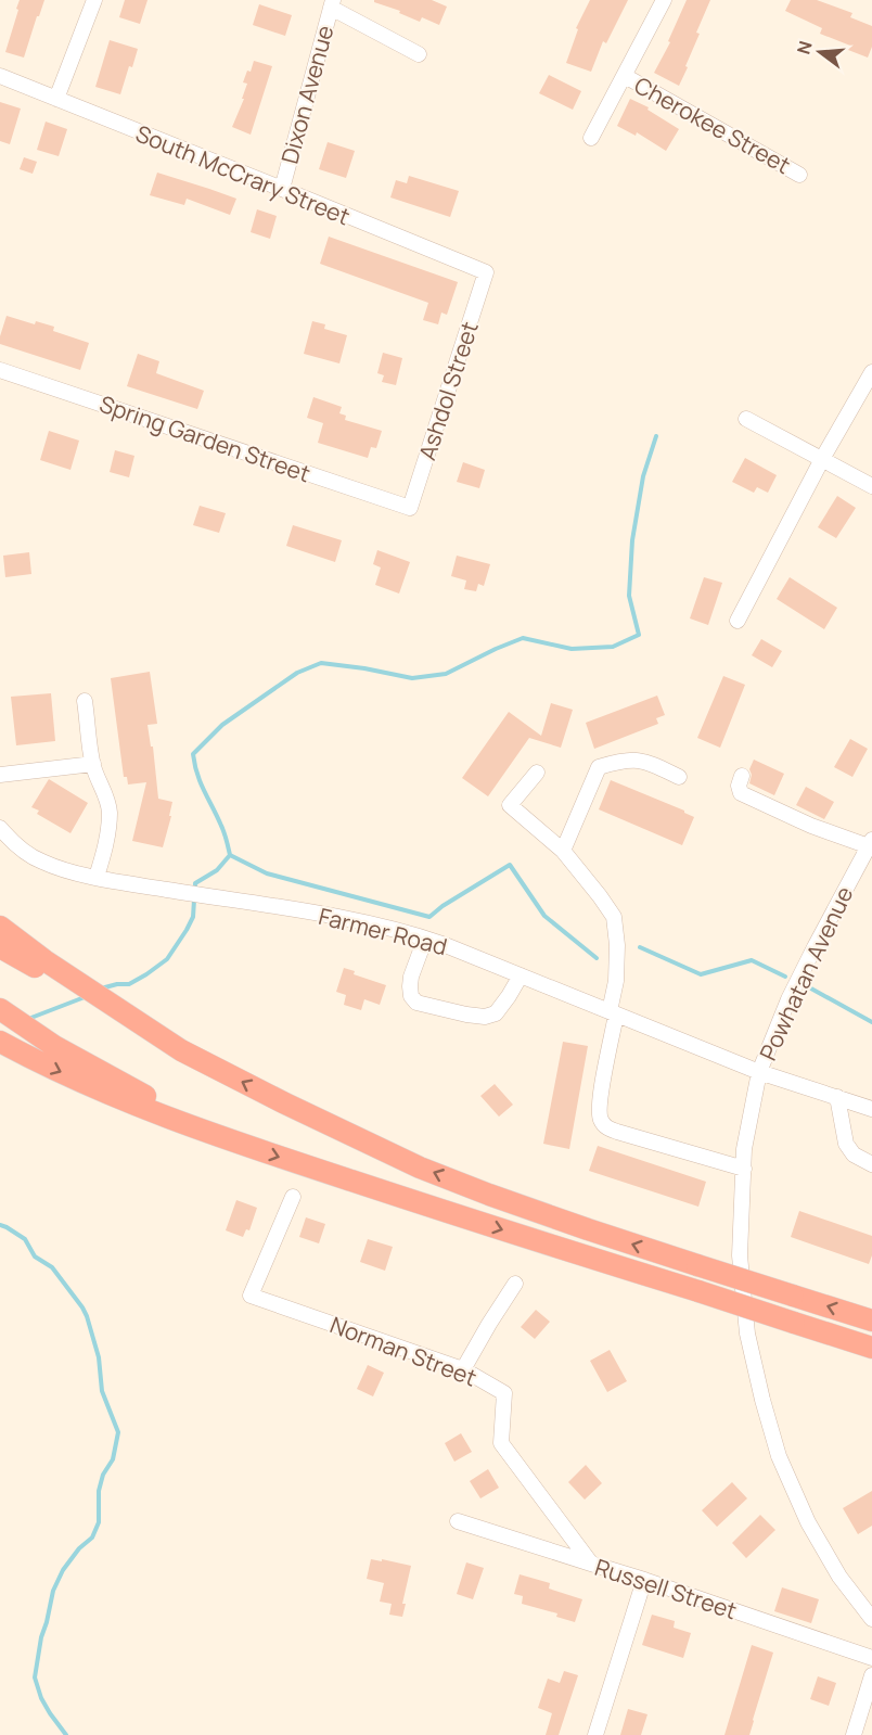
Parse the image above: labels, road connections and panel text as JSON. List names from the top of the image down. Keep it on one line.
{"streets":{"street":["Dixon Avenue","Cherokee Street","South McCrary Street","Ashdol Street","Spring Garden Street","Farmer Road","Powhatan Avenue","Norman Street","Russell Street"]},"crossings":[["Dixon Avenue","South McCrary Street"],["South McCrary Street","Ashdol Street"],["Ashdol Street","Spring Garden Street"],["Farmer Road","Powhatan Avenue"],["Norman Street","Russell Street"]],"north":"left"}
